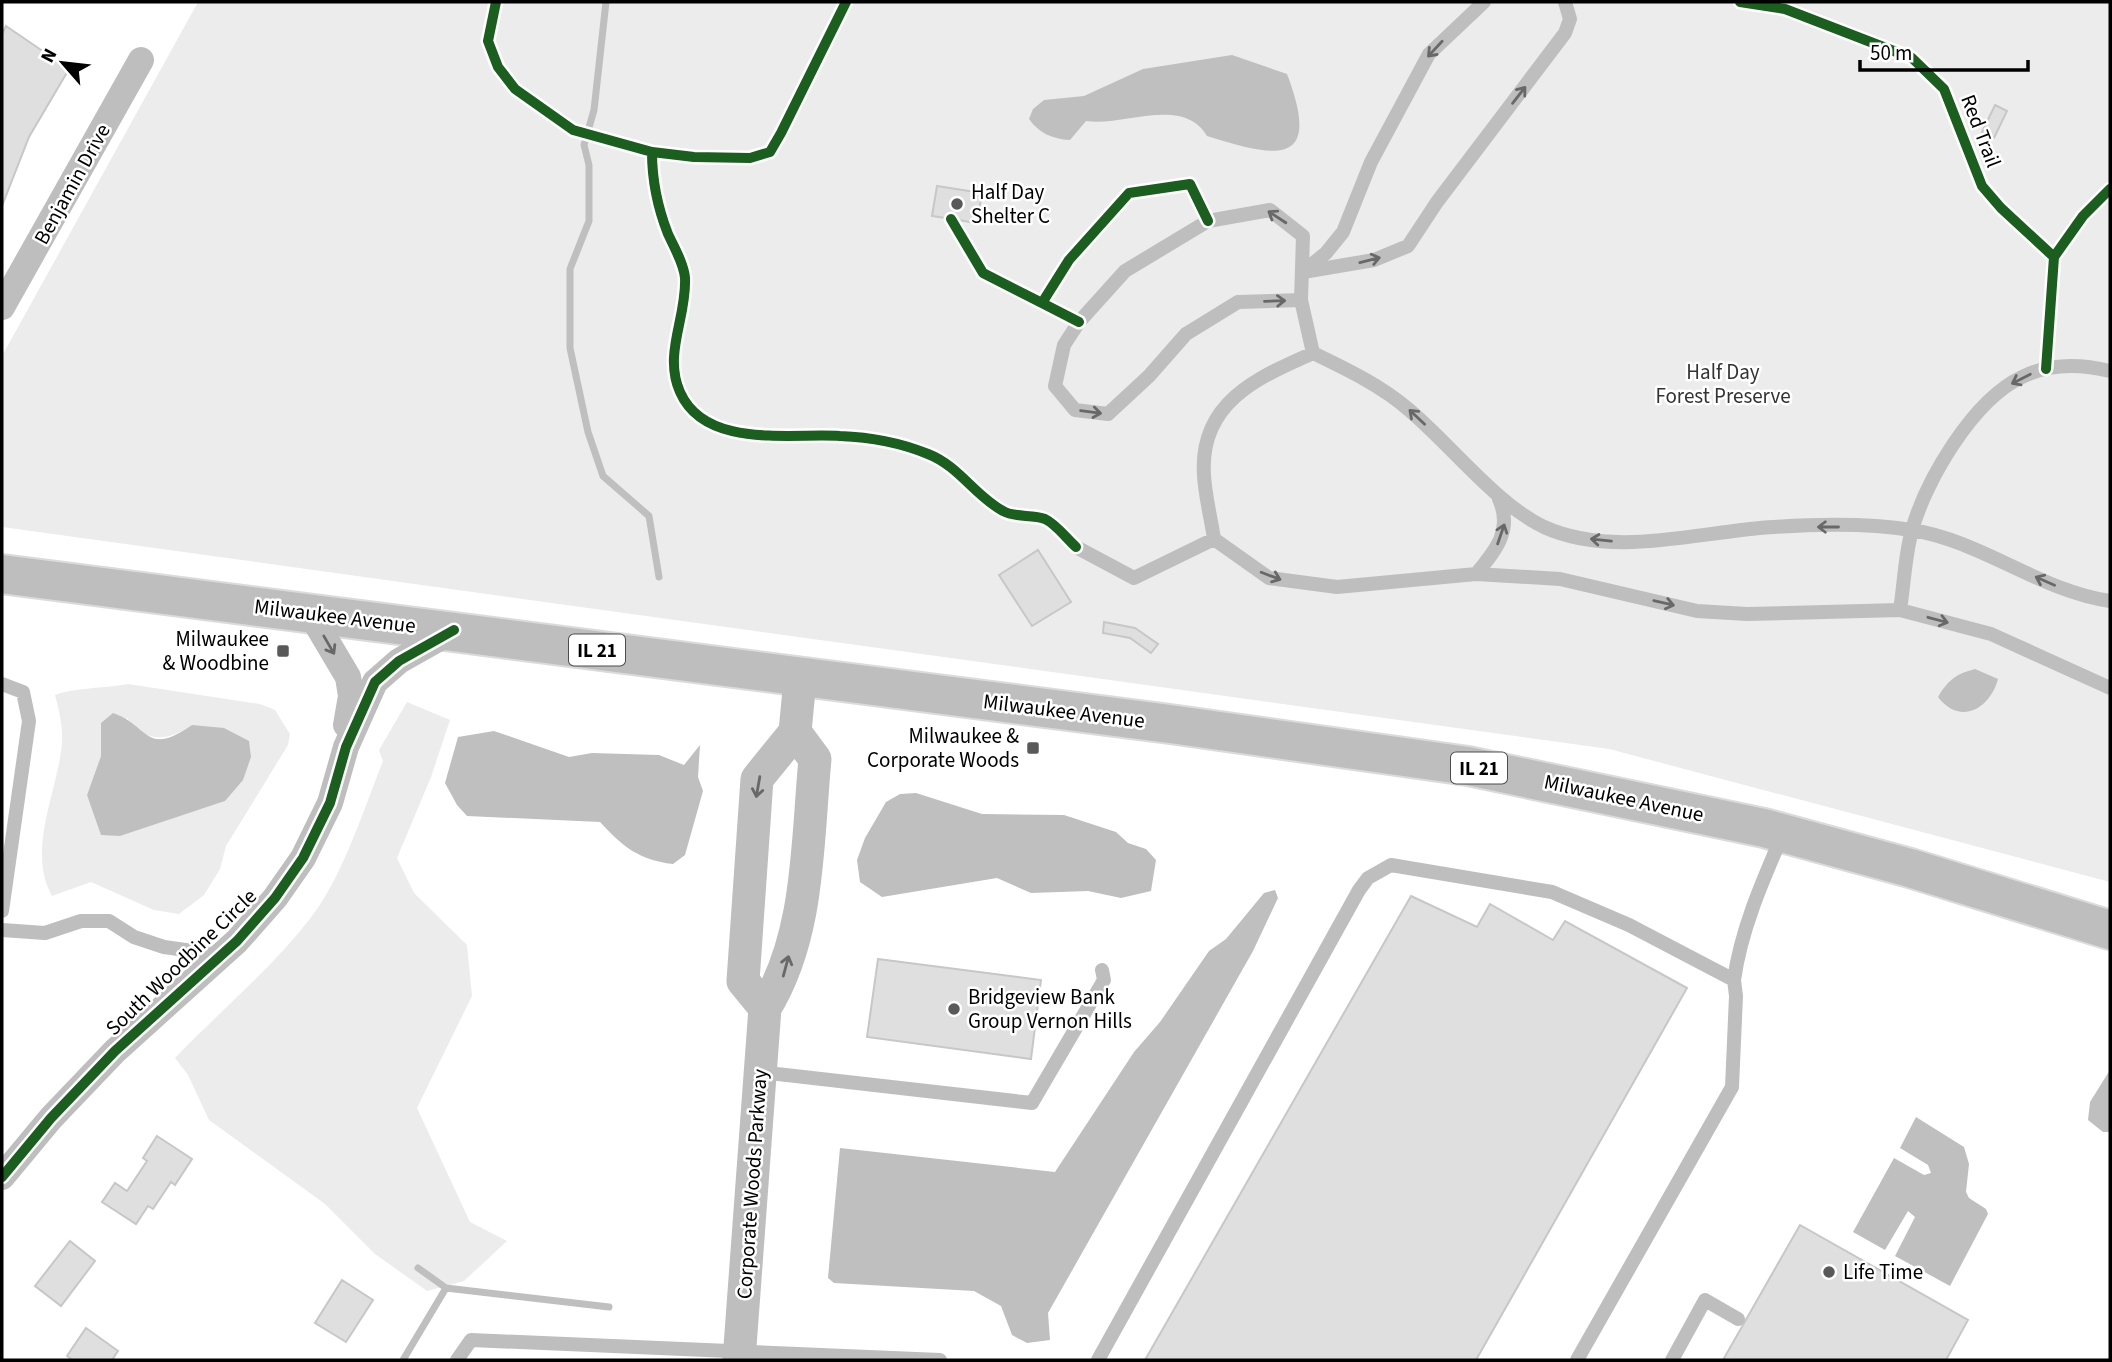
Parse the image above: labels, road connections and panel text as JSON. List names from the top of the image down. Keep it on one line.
{"streets":{"main road":["Milwaukee Avenue","IL 21"],"street":["Benjamin Drive","South Woodbine Circle","Corporate Woods Parkway"],"cycle path":["Red Trail"]},"crossings":[["Milwaukee Avenue","South Woodbine Circle"]],"parks":["Half Day Forest Preserve"],"places":{"other":["Half Day Shelter C","Bridgeview Bank Group Vernon Hills","Life Time"],"transit":["Milwaukee & Woodbine","Milwaukee & Corporate Woods"]},"scale_bar":"50 m","north":"top left"}
